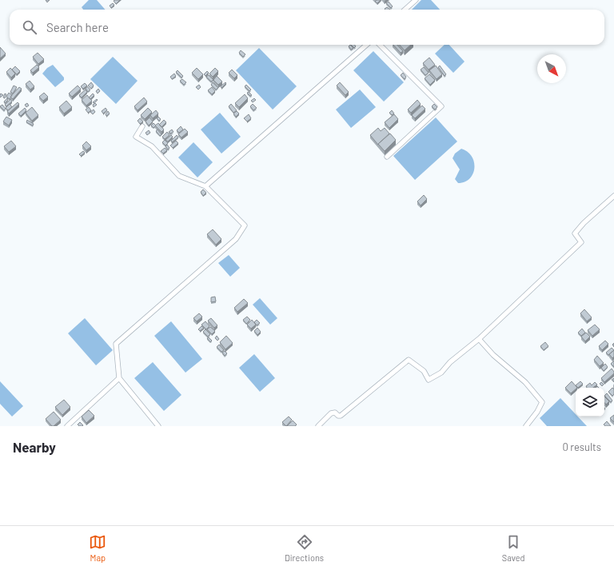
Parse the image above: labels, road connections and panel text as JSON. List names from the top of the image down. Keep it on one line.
{"north":"bottom right","page":{"search":"Search here","heading":["Nearby","0 results"],"nav":["Map","Directions","Saved"]}}
